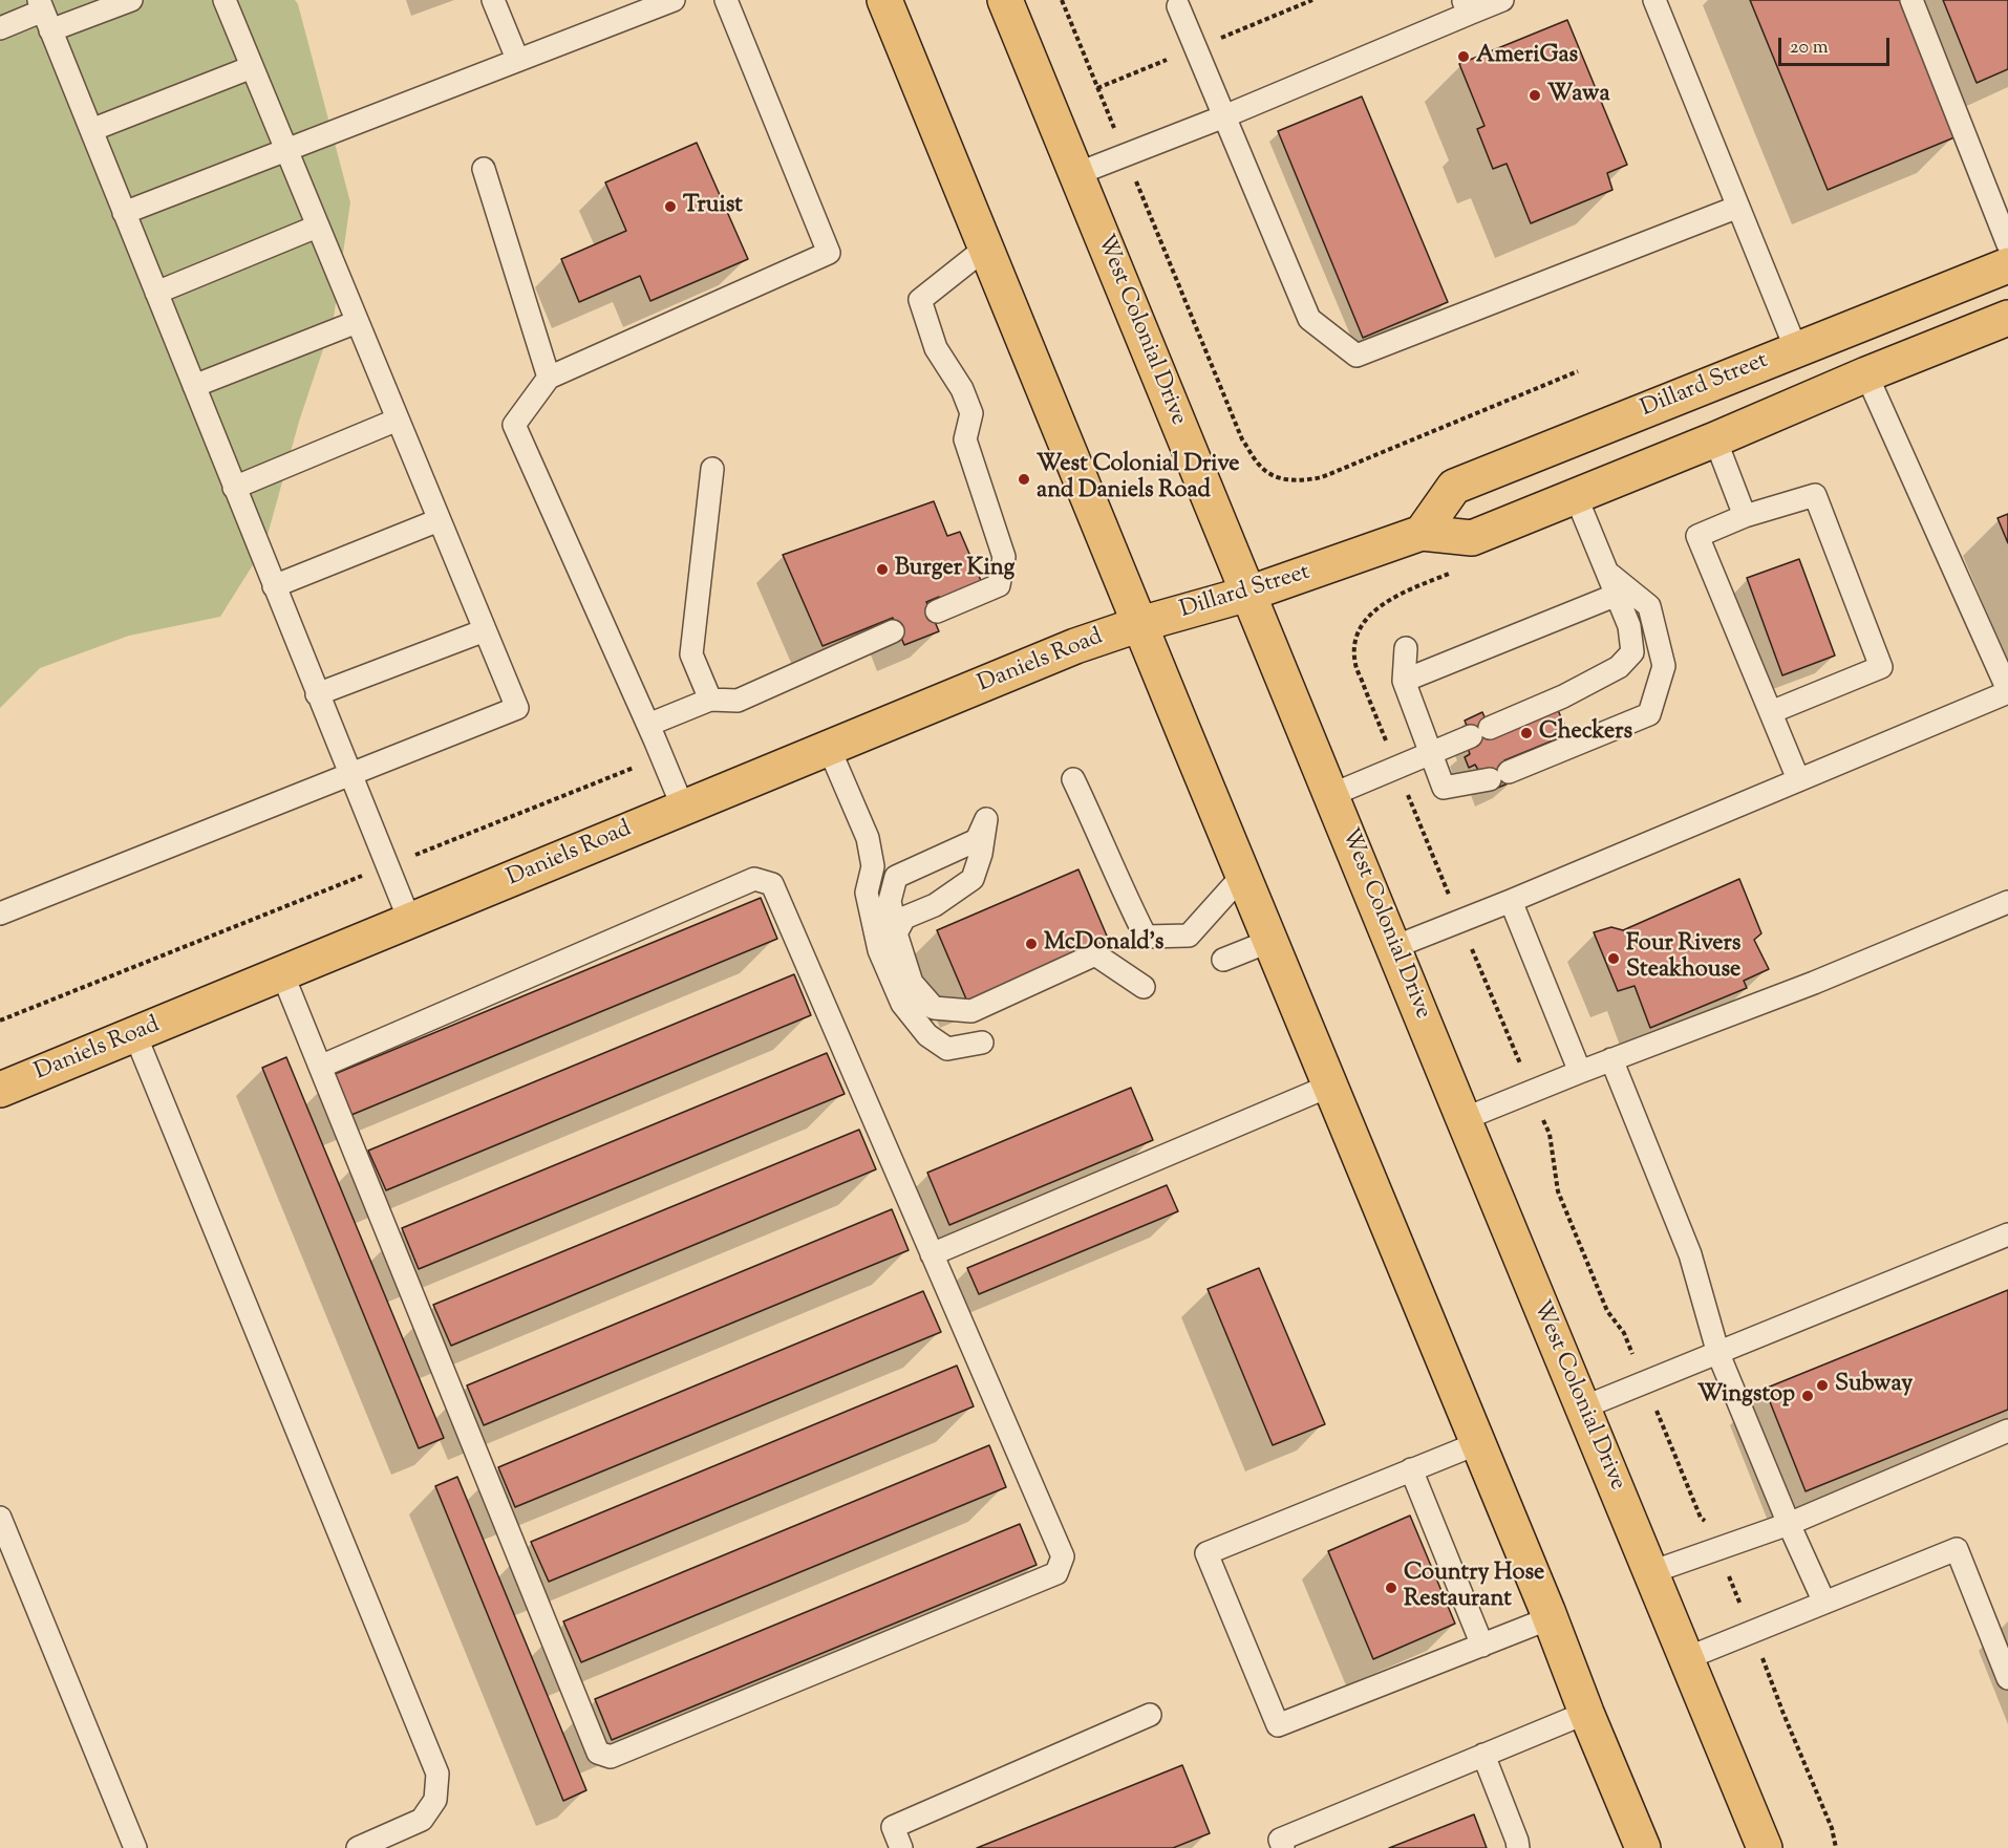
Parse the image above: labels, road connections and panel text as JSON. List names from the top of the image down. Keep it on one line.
{"streets":{"main road":["West Colonial Drive","Dillard Street","Daniels Road"]},"crossings":[["West Colonial Drive","Dillard Street"],["Dillard Street","Daniels Road"]],"places":["AmeriGas","Wawa","Truist","West Colonial Drive and Daniels Road","Burger King","Checkers","McDonald's","Four Rivers Steakhouse","Subway","Wingstop","Country Hose Restaurant"],"scale_bar":"20 m"}
